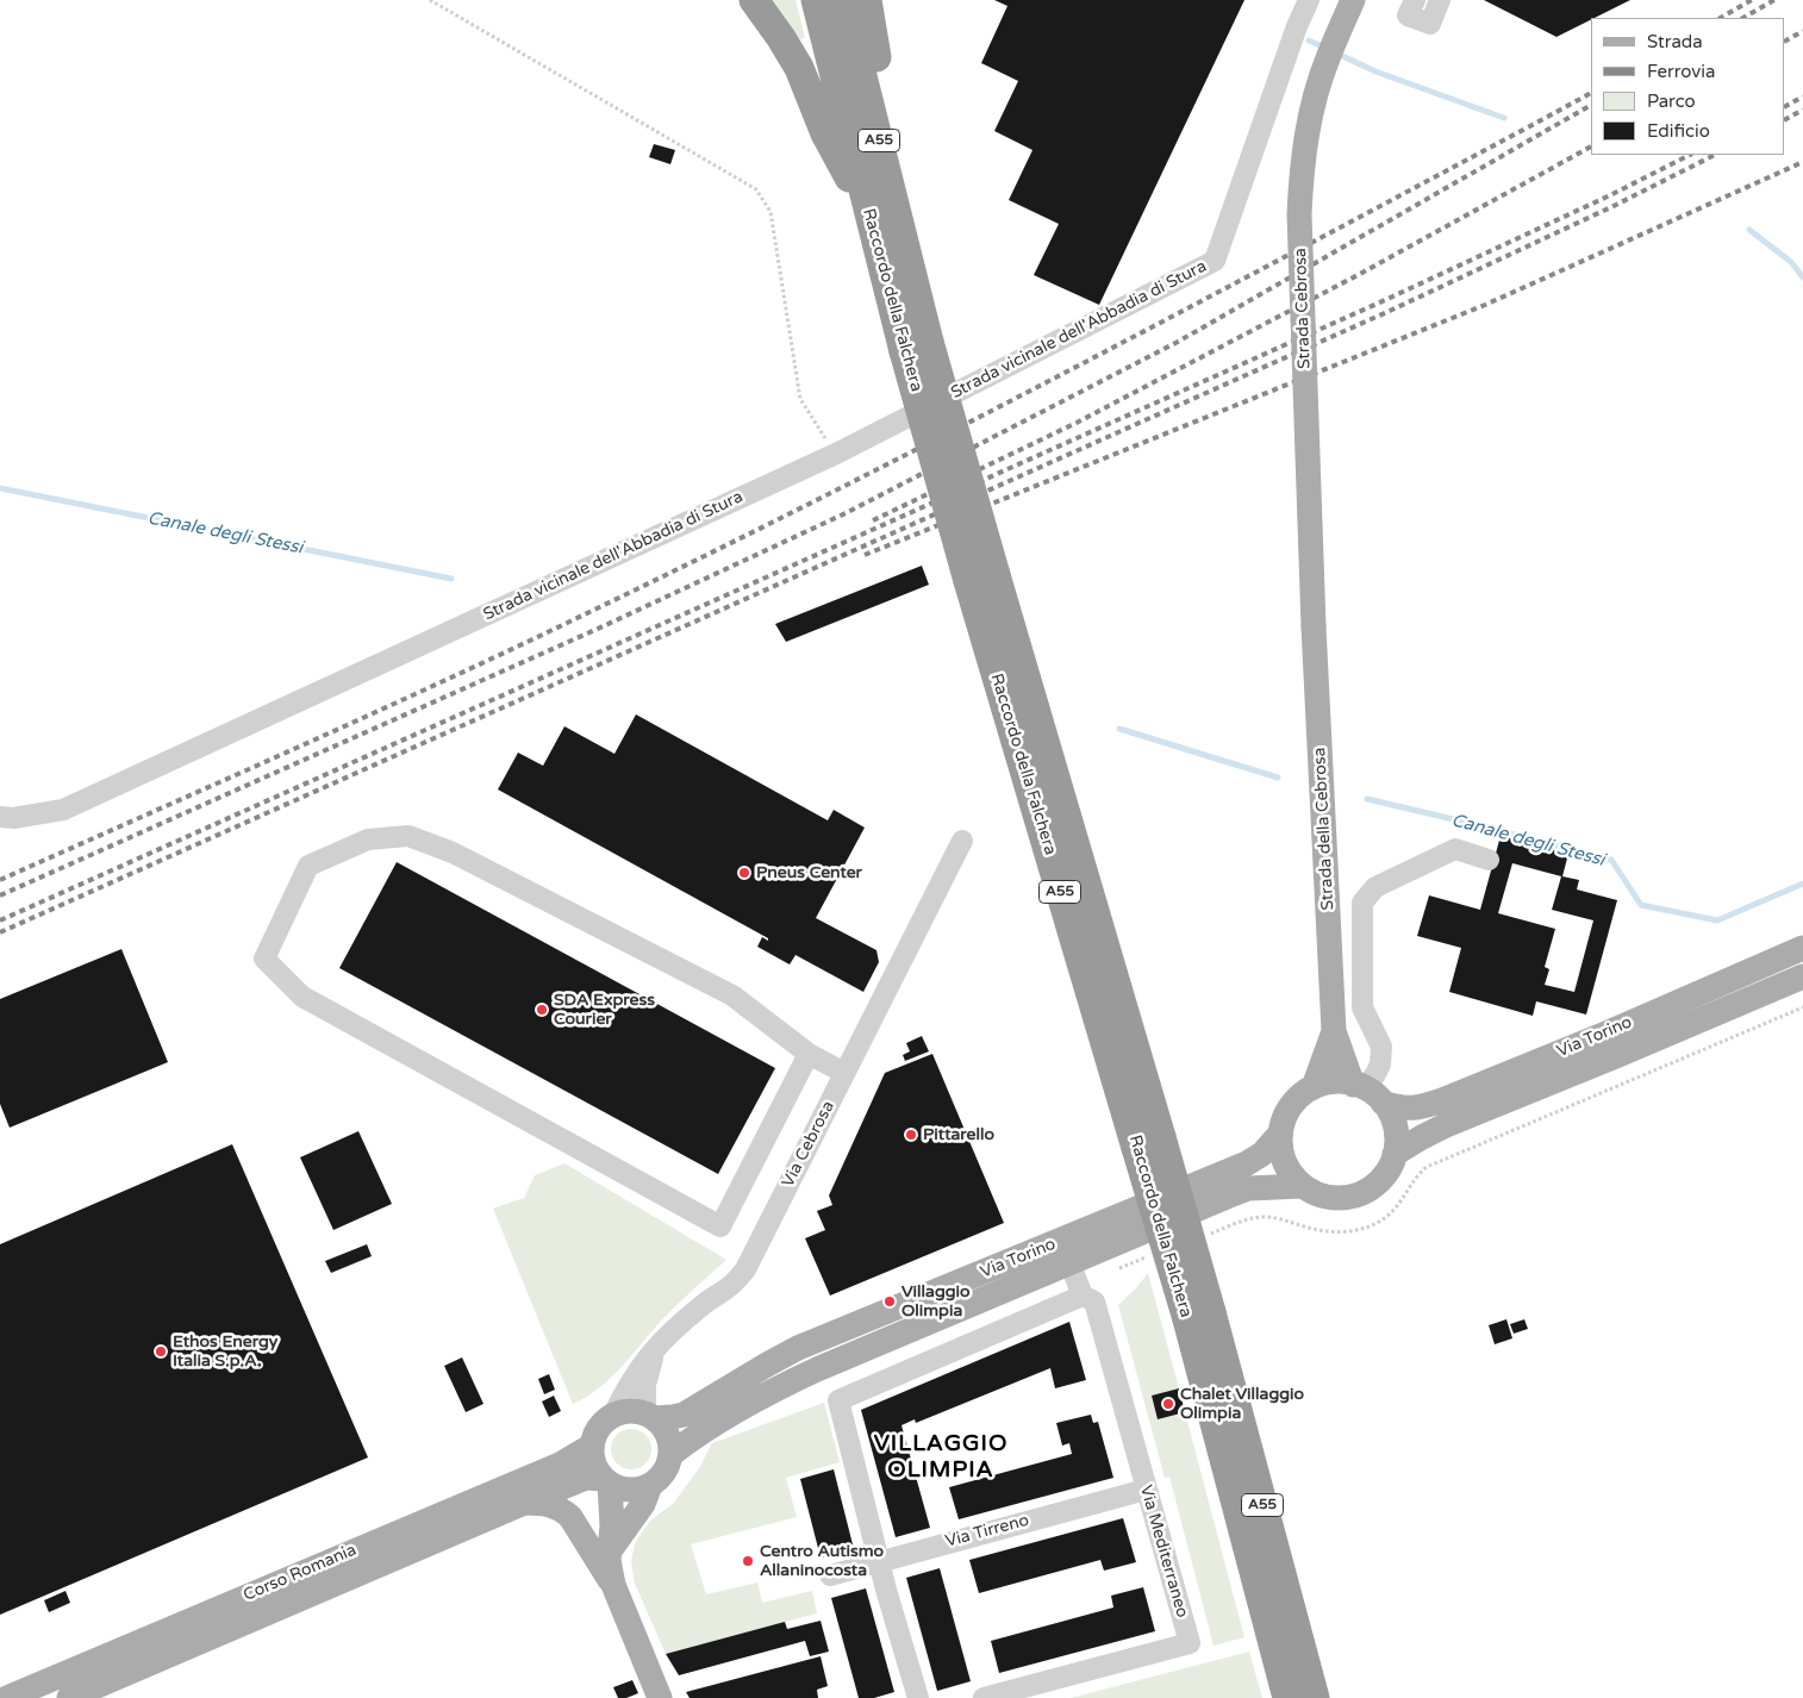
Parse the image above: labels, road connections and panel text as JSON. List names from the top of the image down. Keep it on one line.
{"streets":{"highway":["A55","Raccordo della Falchera"],"main road":["Strada Cebrosa","Strada della Cebrosa","Via Torino","Corso Romania"],"street":["Strada vicinale dell'Abbadia di Stura","Via Cebrosa","Via Tirreno","Via Mediterraneo"]},"crossings":[["A55","Raccordo della Falchera"],["Strada Cebrosa","Strada della Cebrosa"],["Strada della Cebrosa","Via Torino"],["Via Torino","Via Cebrosa"],["Via Torino","Via Mediterraneo"],["Via Torino","Corso Romania"],["Via Cebrosa","Corso Romania"],["Via Tirreno","Via Mediterraneo"]],"districts":["VILLAGGIO OLIMPIA"],"water":["Canale degli Stessi"],"places":["Pneus Center","SDA Express Courier","Pittarello","Villaggio Olimpia","Ethos Energy Italia S.p.A.","Chalet Villaggio Olimpia","Centro Autismo Allaninocosta"],"legend":["Strada","Ferrovia","Parco","Edificio"]}
